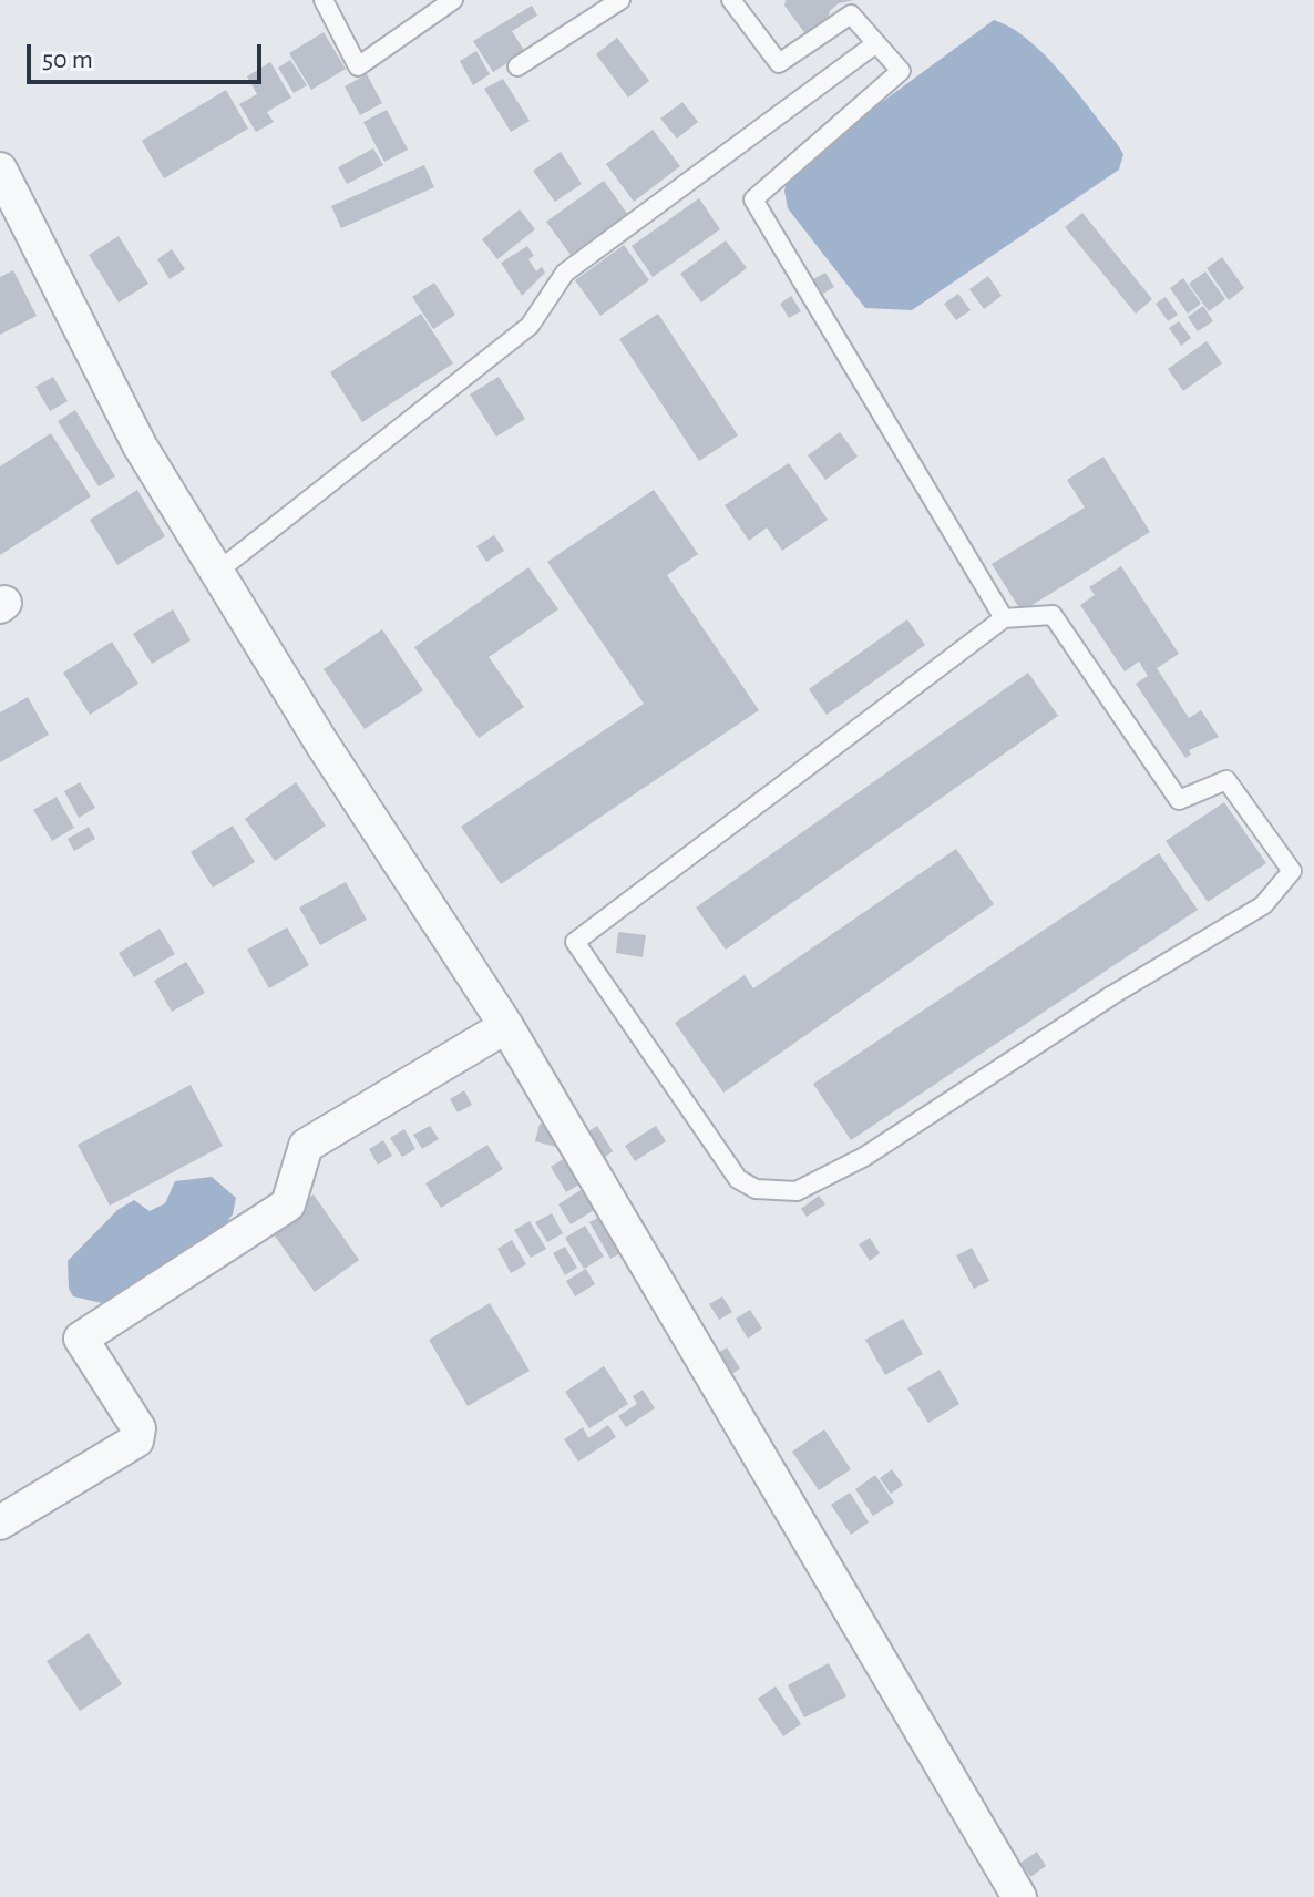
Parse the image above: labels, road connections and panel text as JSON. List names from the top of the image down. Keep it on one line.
{"scale_bar":"50 m"}
